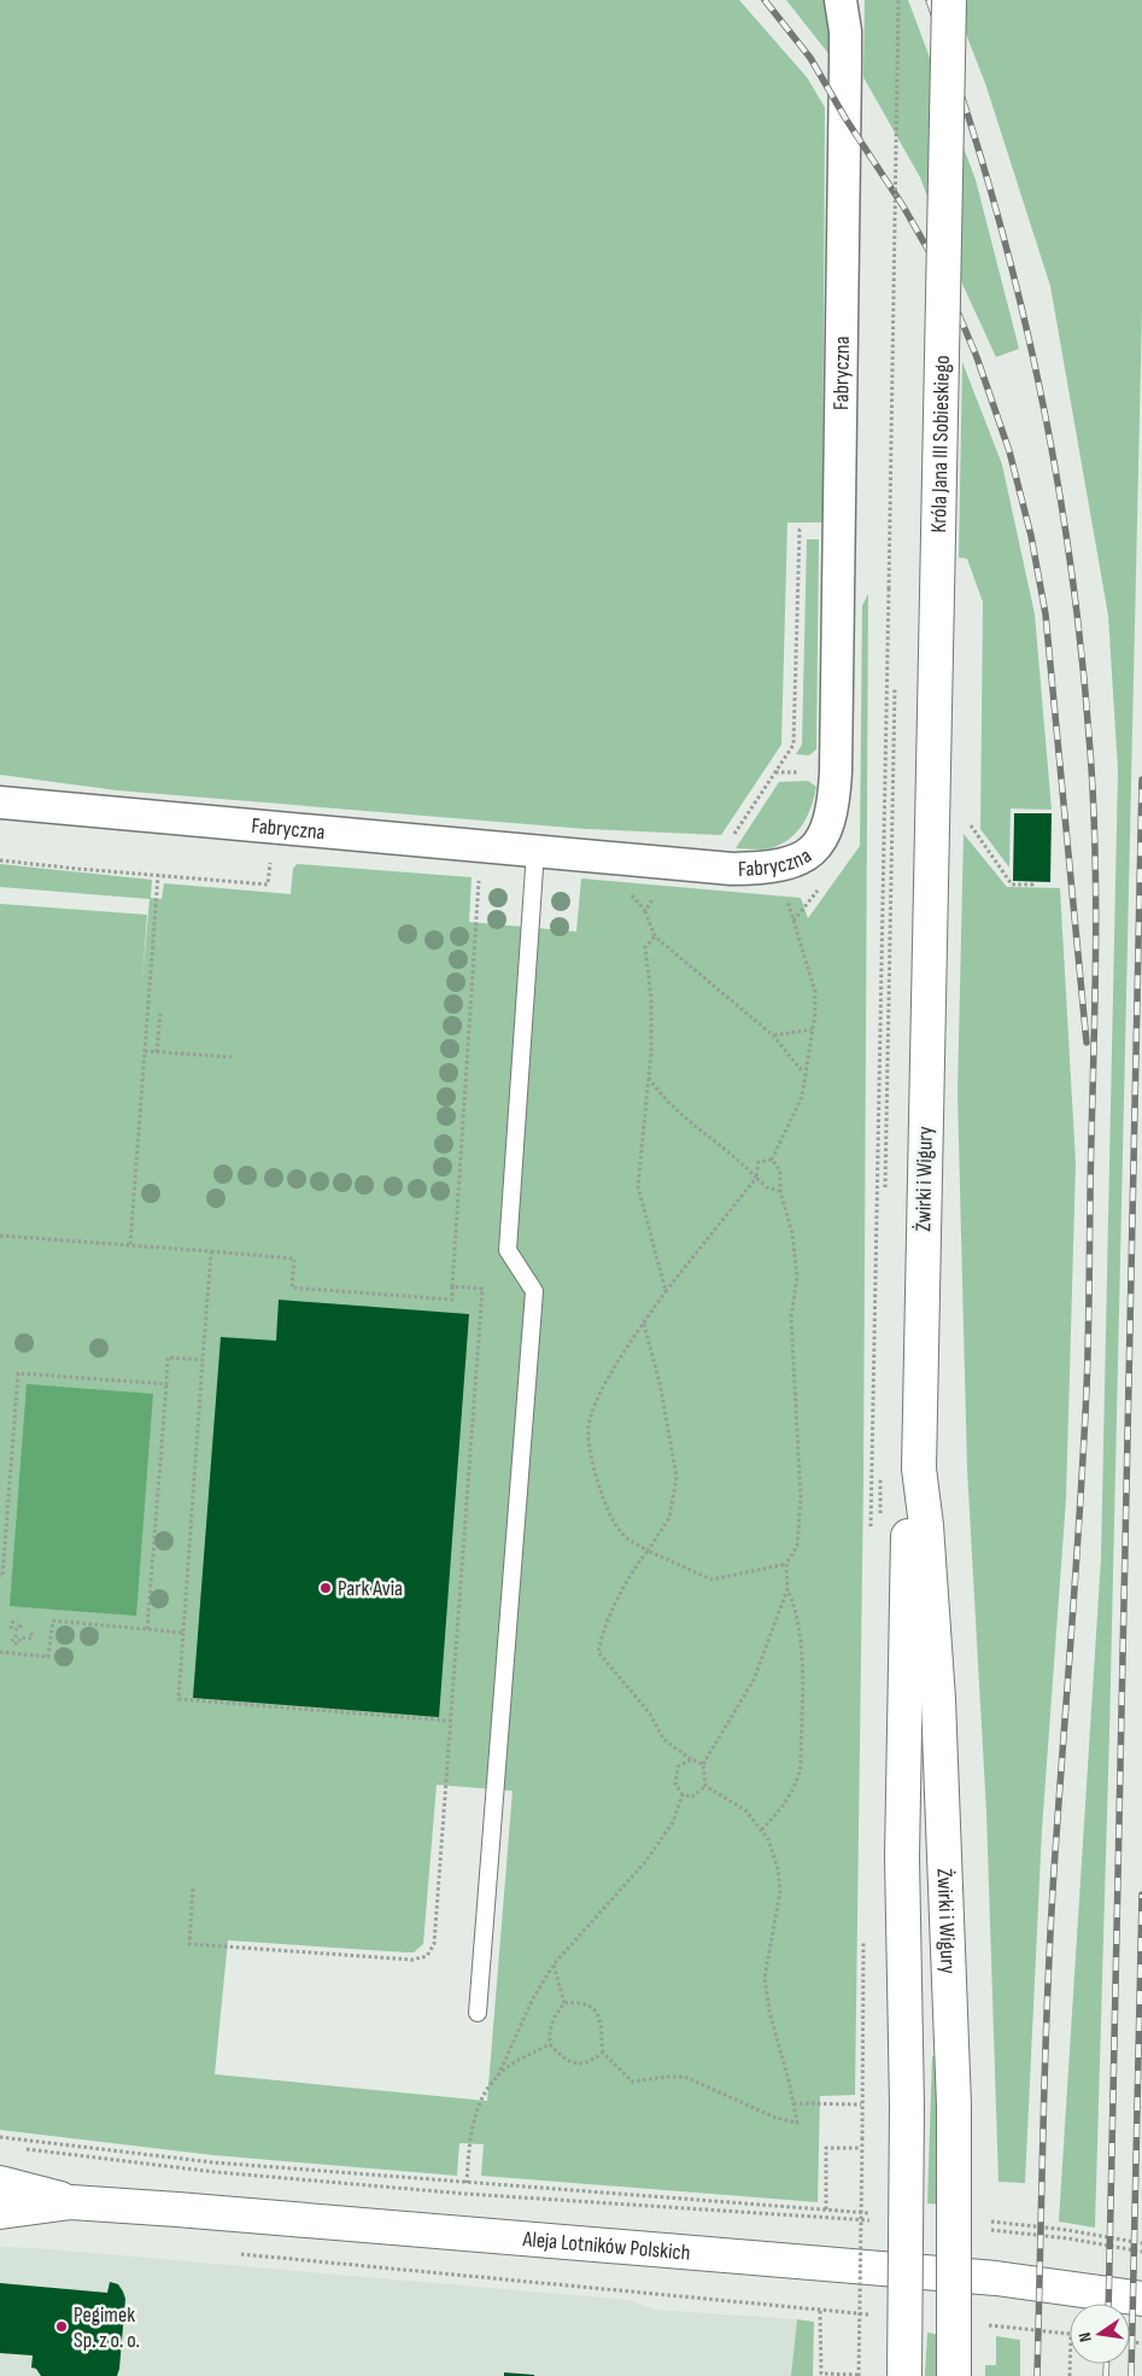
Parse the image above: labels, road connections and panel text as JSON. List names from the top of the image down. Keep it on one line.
{"streets":{"main road":["Króla Jana III Sobieskiego","Żwirki i Wigury","Aleja Lotników Polskich"],"street":["Fabryczna"]},"crossings":[["Króla Jana III Sobieskiego","Żwirki i Wigury"]],"places":["Park Avia","Pegimek Sp. z o. o."],"north":"left"}
